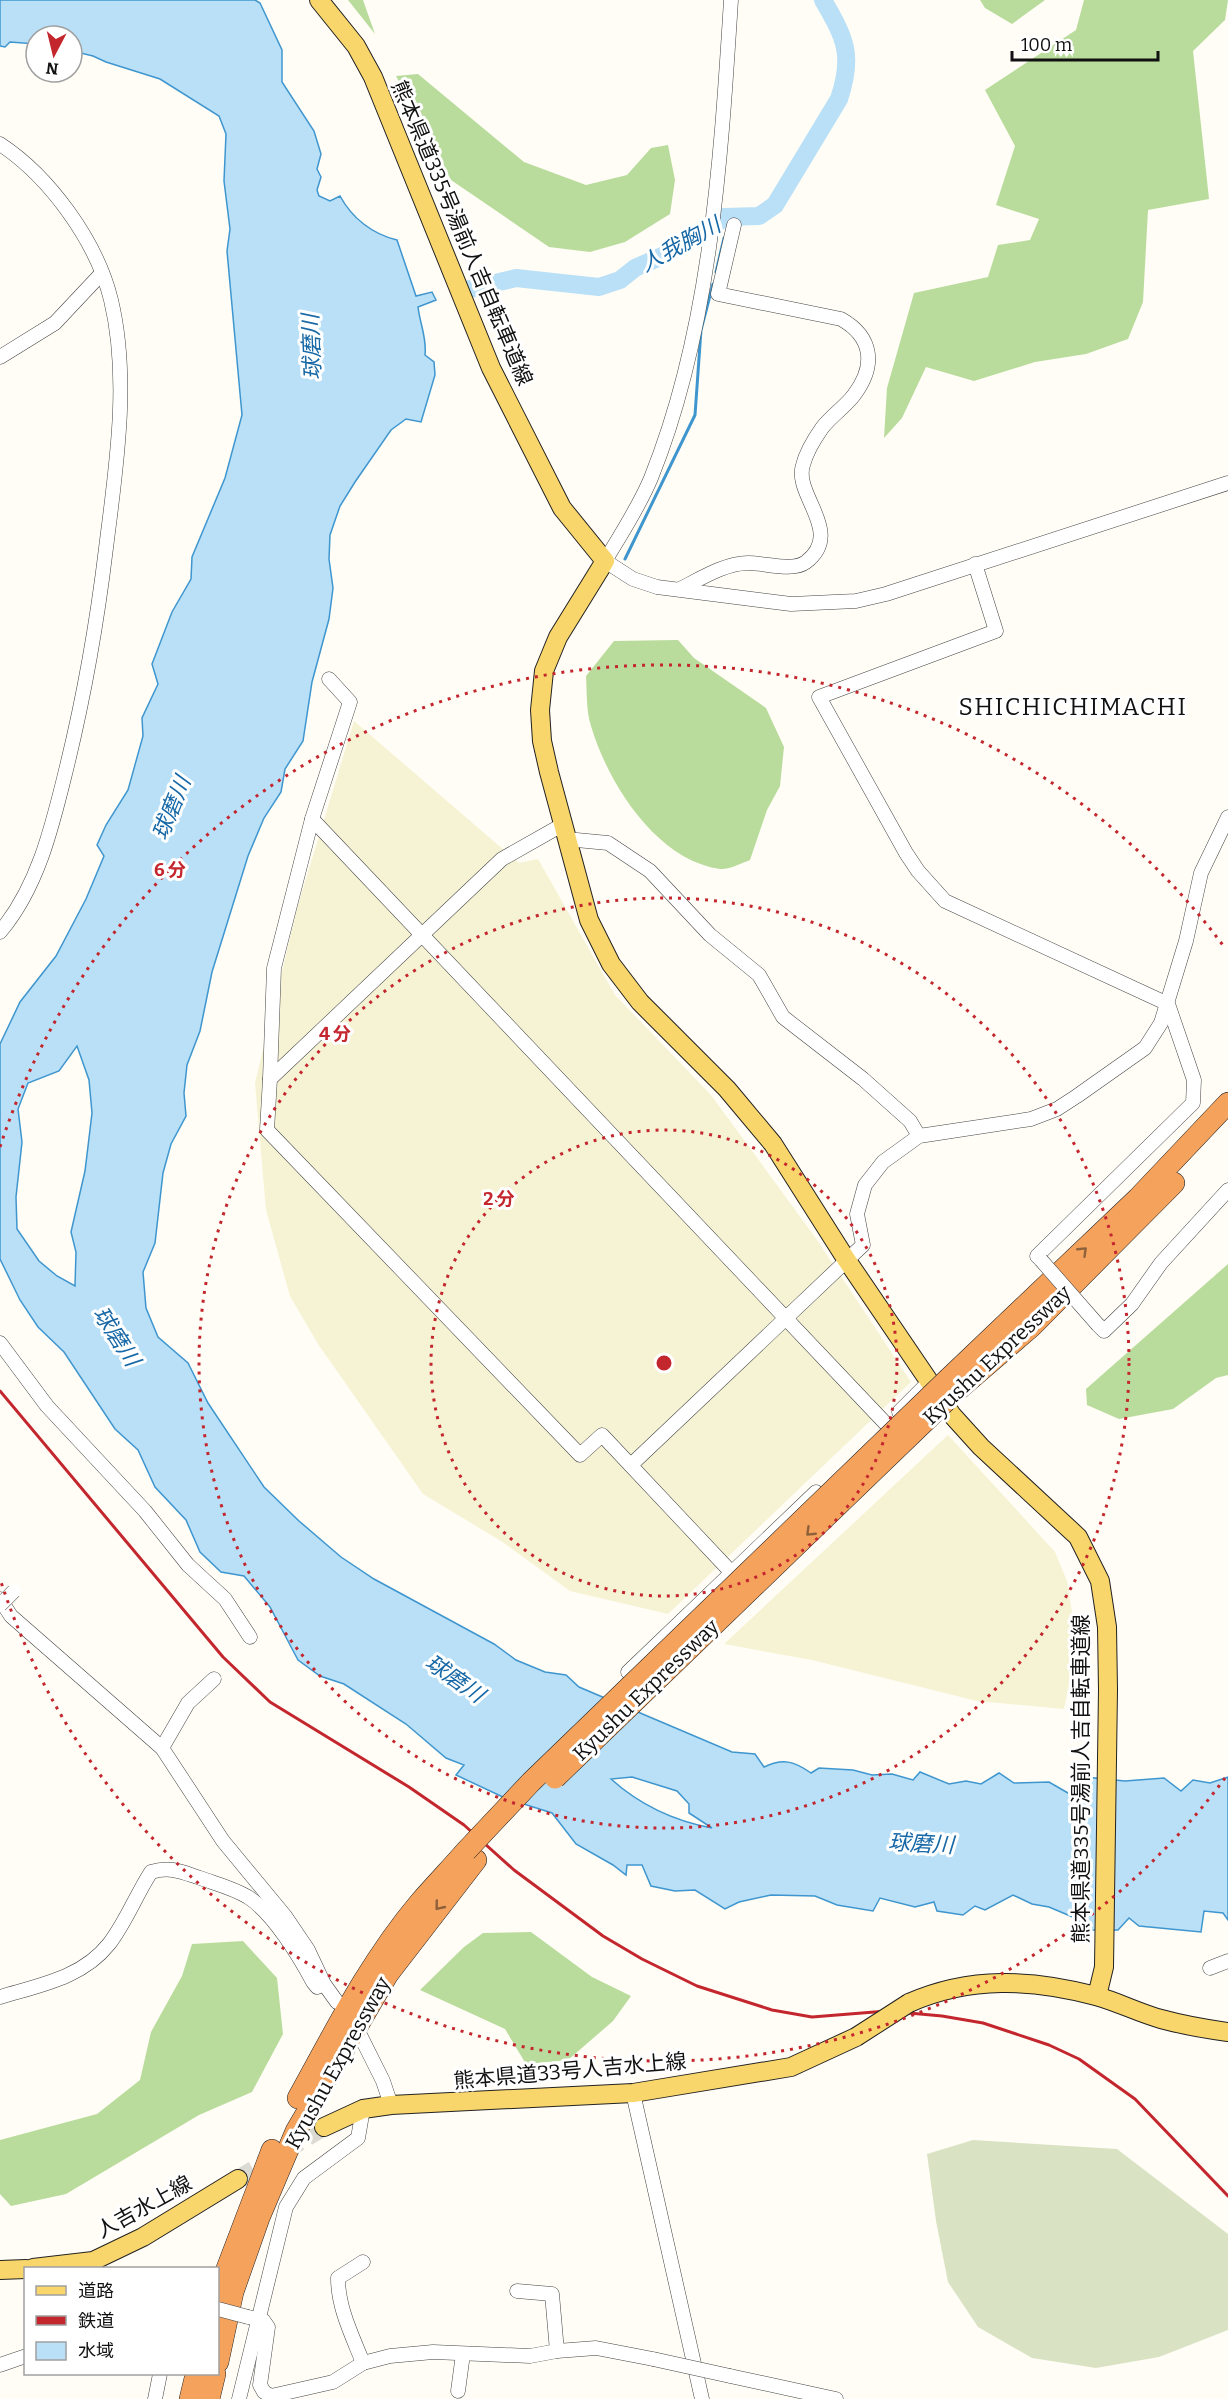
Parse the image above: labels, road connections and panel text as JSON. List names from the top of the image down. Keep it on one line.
{"streets":{"highway":["Kyushu Expressway"],"main road":["熊本県道335号湯前人吉自転車道線","熊本県道33号人吉水上線","人吉水上線"]},"crossings":[["熊本県道335号湯前人吉自転車道線","Kyushu Expressway"],["熊本県道335号湯前人吉自転車道線","熊本県道33号人吉水上線"]],"districts":["SHICHICHIMACHI"],"water":["人我胸川","球磨川"],"legend":["道路","鉄道","水域"],"scale_bar":"100 m","north":"bottom","rings":["6 分","4 分","2 分"]}
